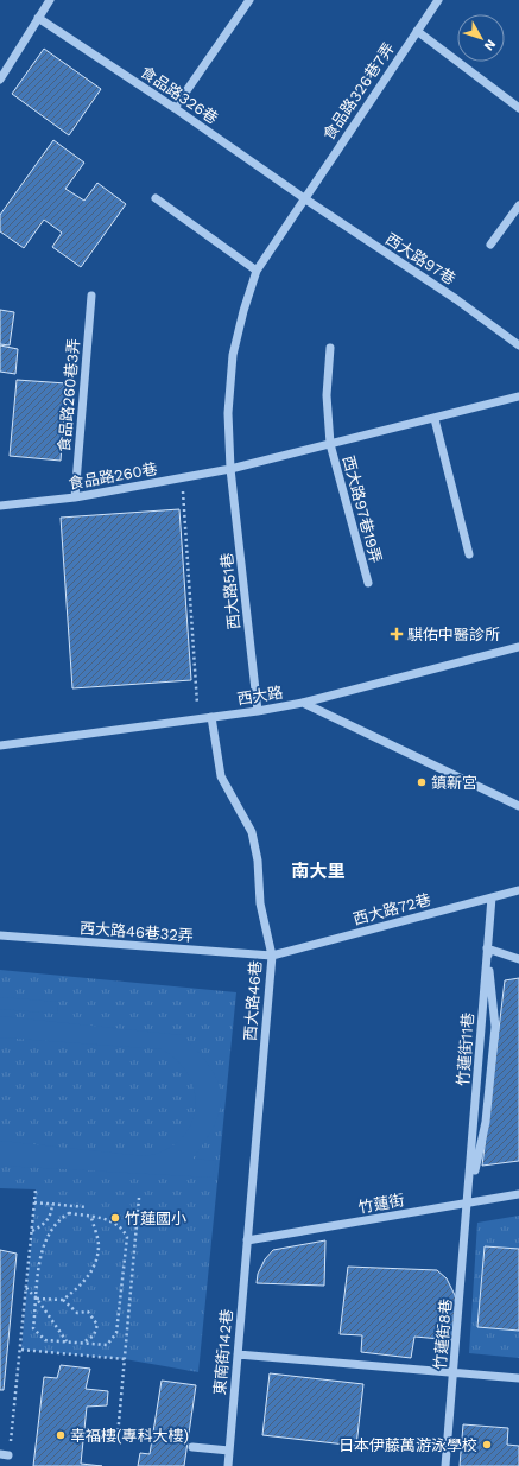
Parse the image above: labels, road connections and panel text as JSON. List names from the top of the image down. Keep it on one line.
{"streets":{"street":["食品路326巷7弄","食品路326巷","西大路97巷","食品路260巷3弄","食品路260巷","西大路97巷19弄","西大路51巷","西大路","西大路72巷","西大路46巷32弄","西大路46巷","竹蓮街11巷","竹蓮街","竹蓮街8巷","東南街142巷"]},"crossings":[["食品路326巷7弄","食品路326巷"],["食品路326巷7弄","西大路97巷"],["食品路326巷7弄","西大路51巷"],["食品路326巷","西大路97巷"],["食品路260巷3弄","食品路260巷"],["食品路260巷","西大路97巷19弄"],["食品路260巷","西大路51巷"],["西大路97巷19弄","西大路51巷"],["西大路51巷","西大路"],["西大路","西大路46巷"],["西大路72巷","西大路46巷32弄"],["西大路72巷","西大路46巷"],["西大路72巷","竹蓮街11巷"],["西大路46巷32弄","西大路46巷"],["西大路46巷","竹蓮街"],["西大路46巷","東南街142巷"],["竹蓮街11巷","竹蓮街"],["竹蓮街11巷","竹蓮街8巷"],["竹蓮街","竹蓮街8巷"],["竹蓮街","東南街142巷"]],"districts":["南大里"],"places":{"health":["騏佑中醫診所"],"other":["鎮新宮","竹蓮國小","幸福樓(專科大樓)","日本伊藤萬游泳學校"]},"north":"bottom right"}
